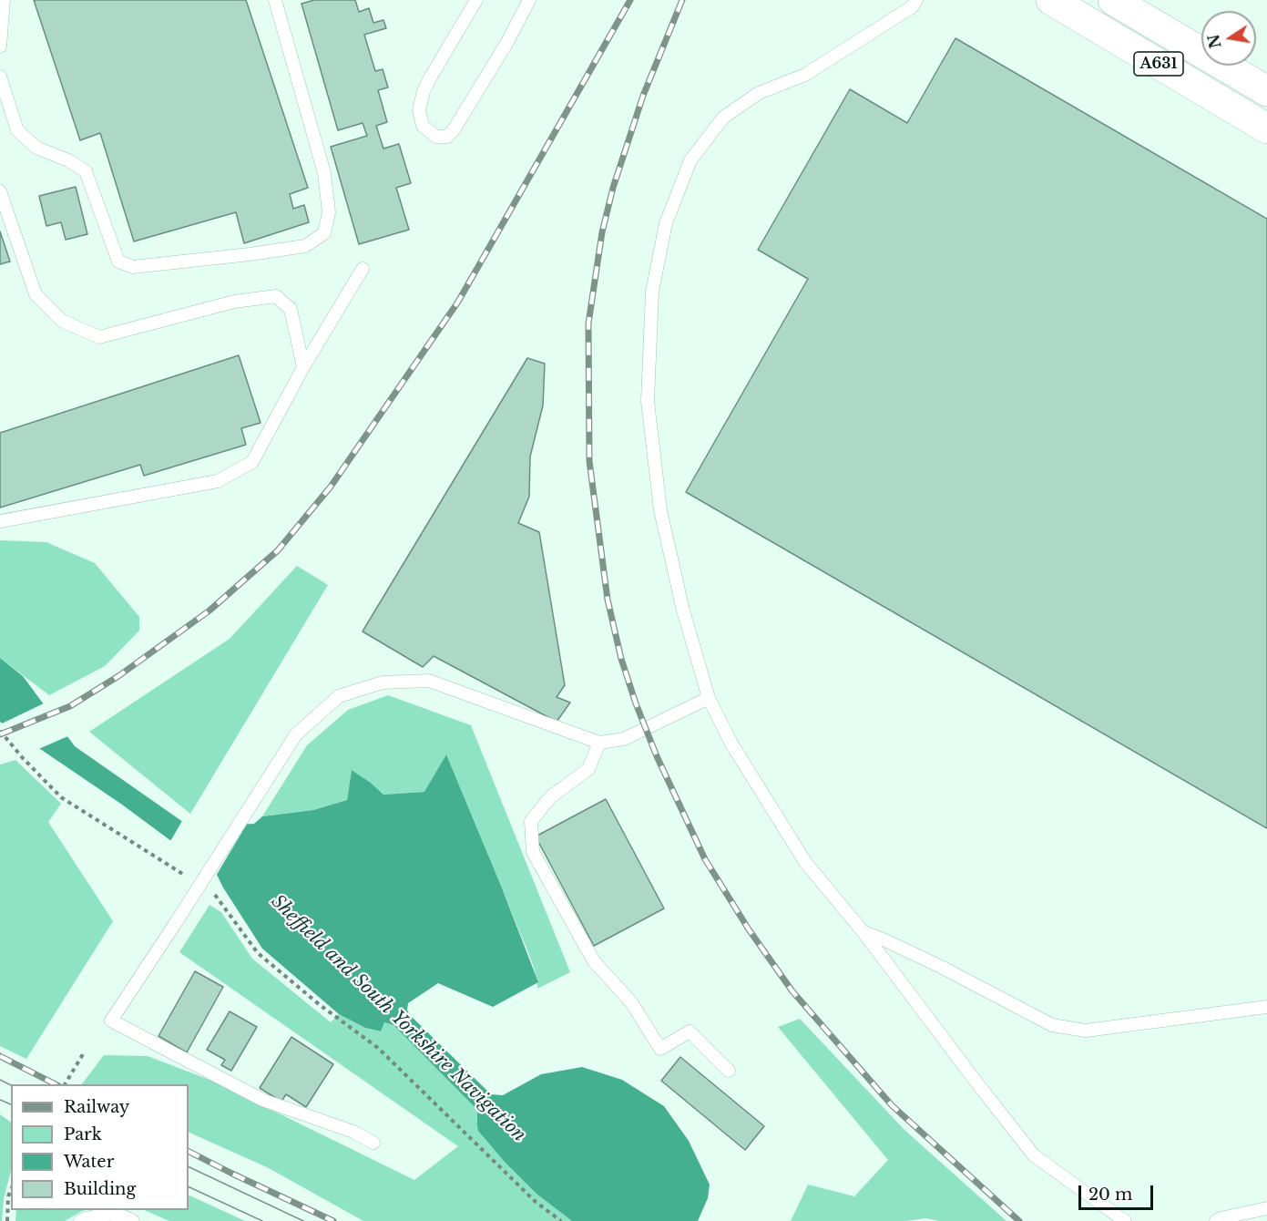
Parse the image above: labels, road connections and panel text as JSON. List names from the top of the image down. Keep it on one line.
{"streets":{"highway":["A631"]},"water":["Sheffield and South Yorkshire Navigation"],"legend":["Railway","Park","Water","Building"],"scale_bar":"20 m","north":"left"}
